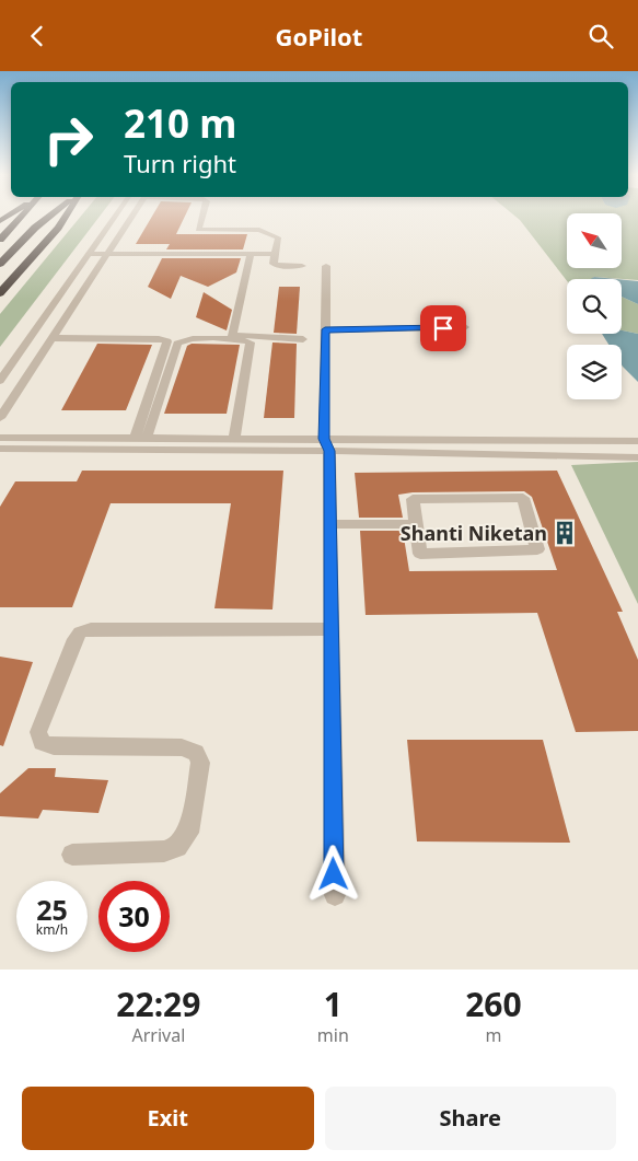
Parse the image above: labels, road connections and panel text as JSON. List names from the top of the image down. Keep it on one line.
{"places":{"building":["Shanti Niketan"]},"north":"top left","page":{"header":"GoPilot","turn":["210 m","Turn right"],"speed":"25 km/h","limit":"30","eta":["22:29","Arrival","1","min","260","m"],"buttons":["Exit","Share"]}}
